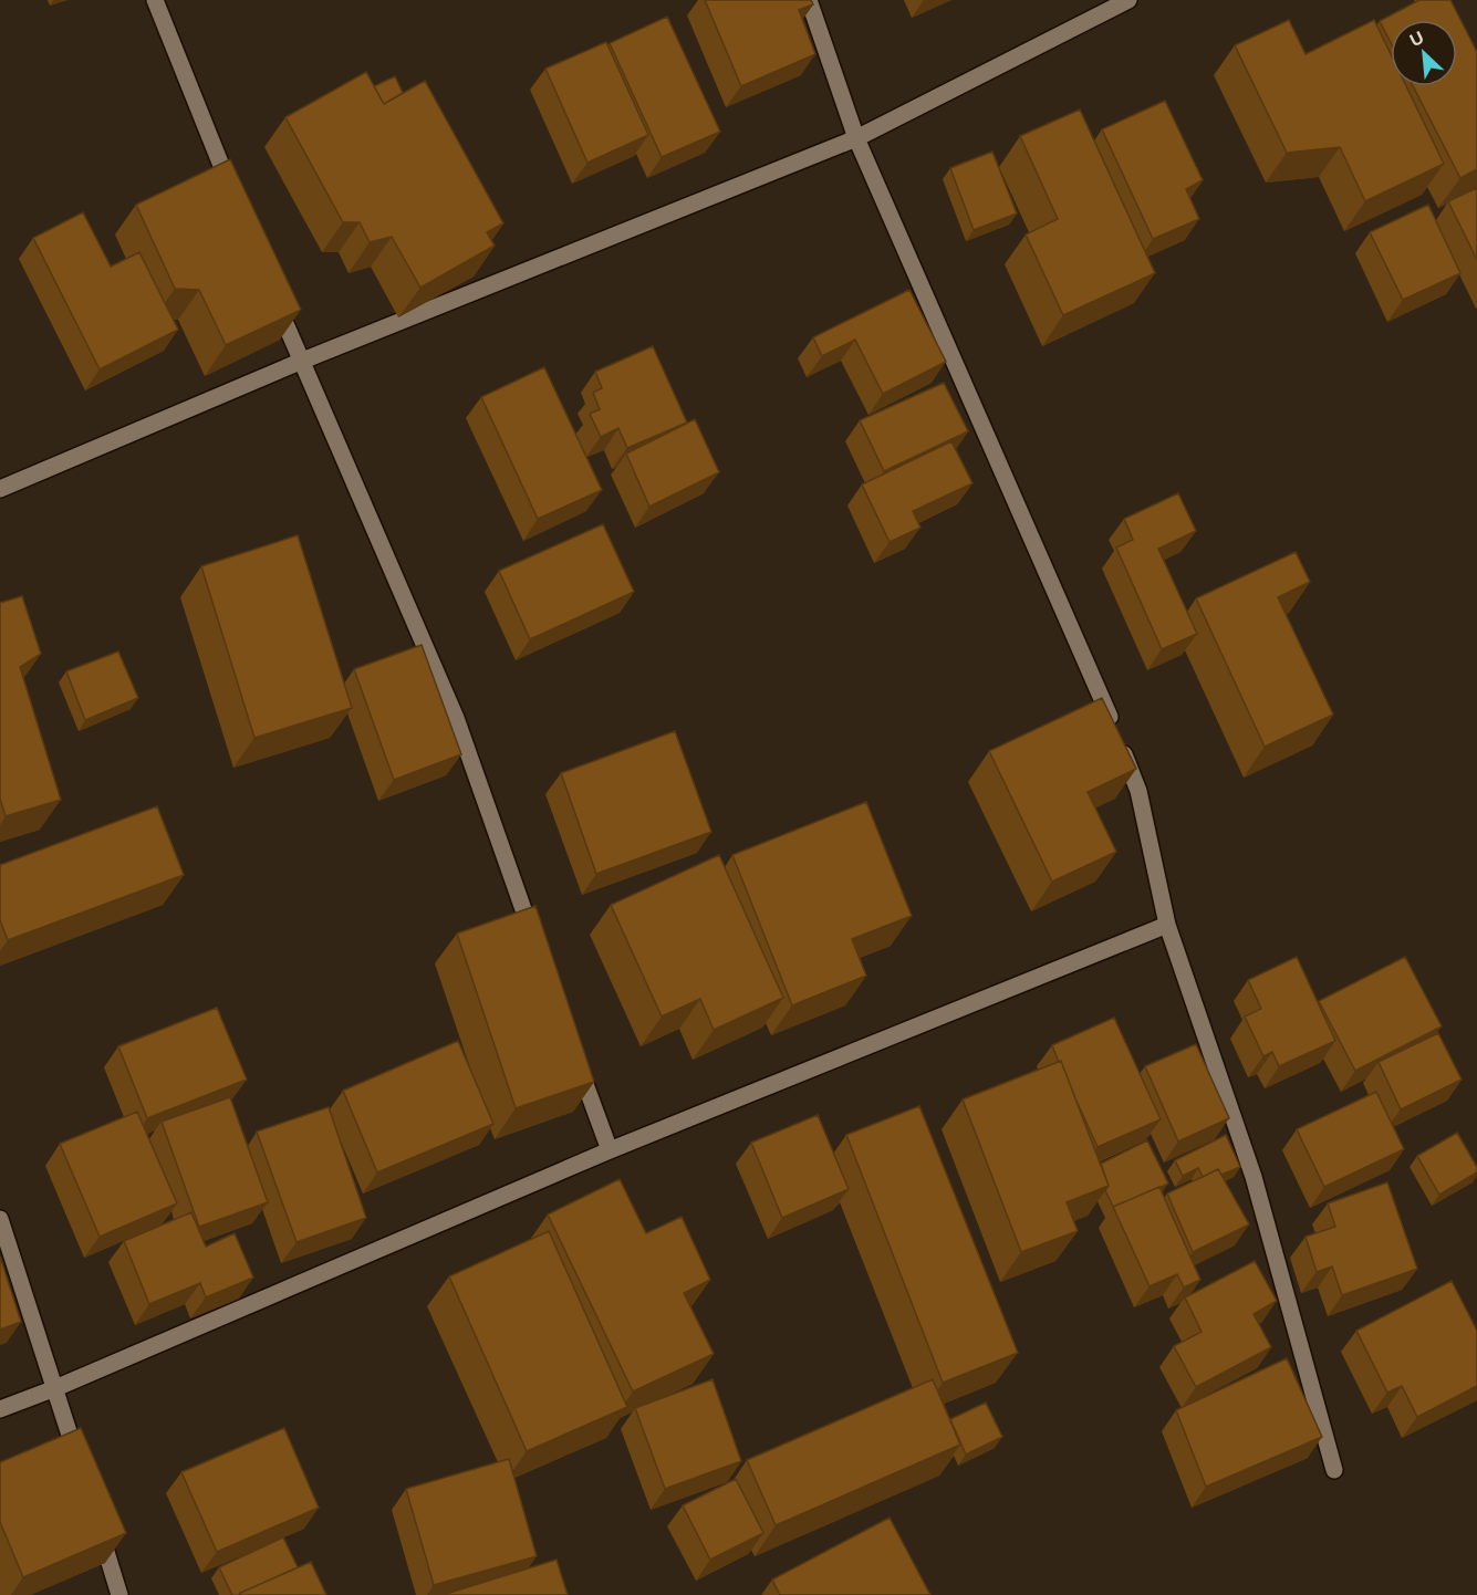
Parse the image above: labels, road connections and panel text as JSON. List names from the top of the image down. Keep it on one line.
{"north":"top left"}
